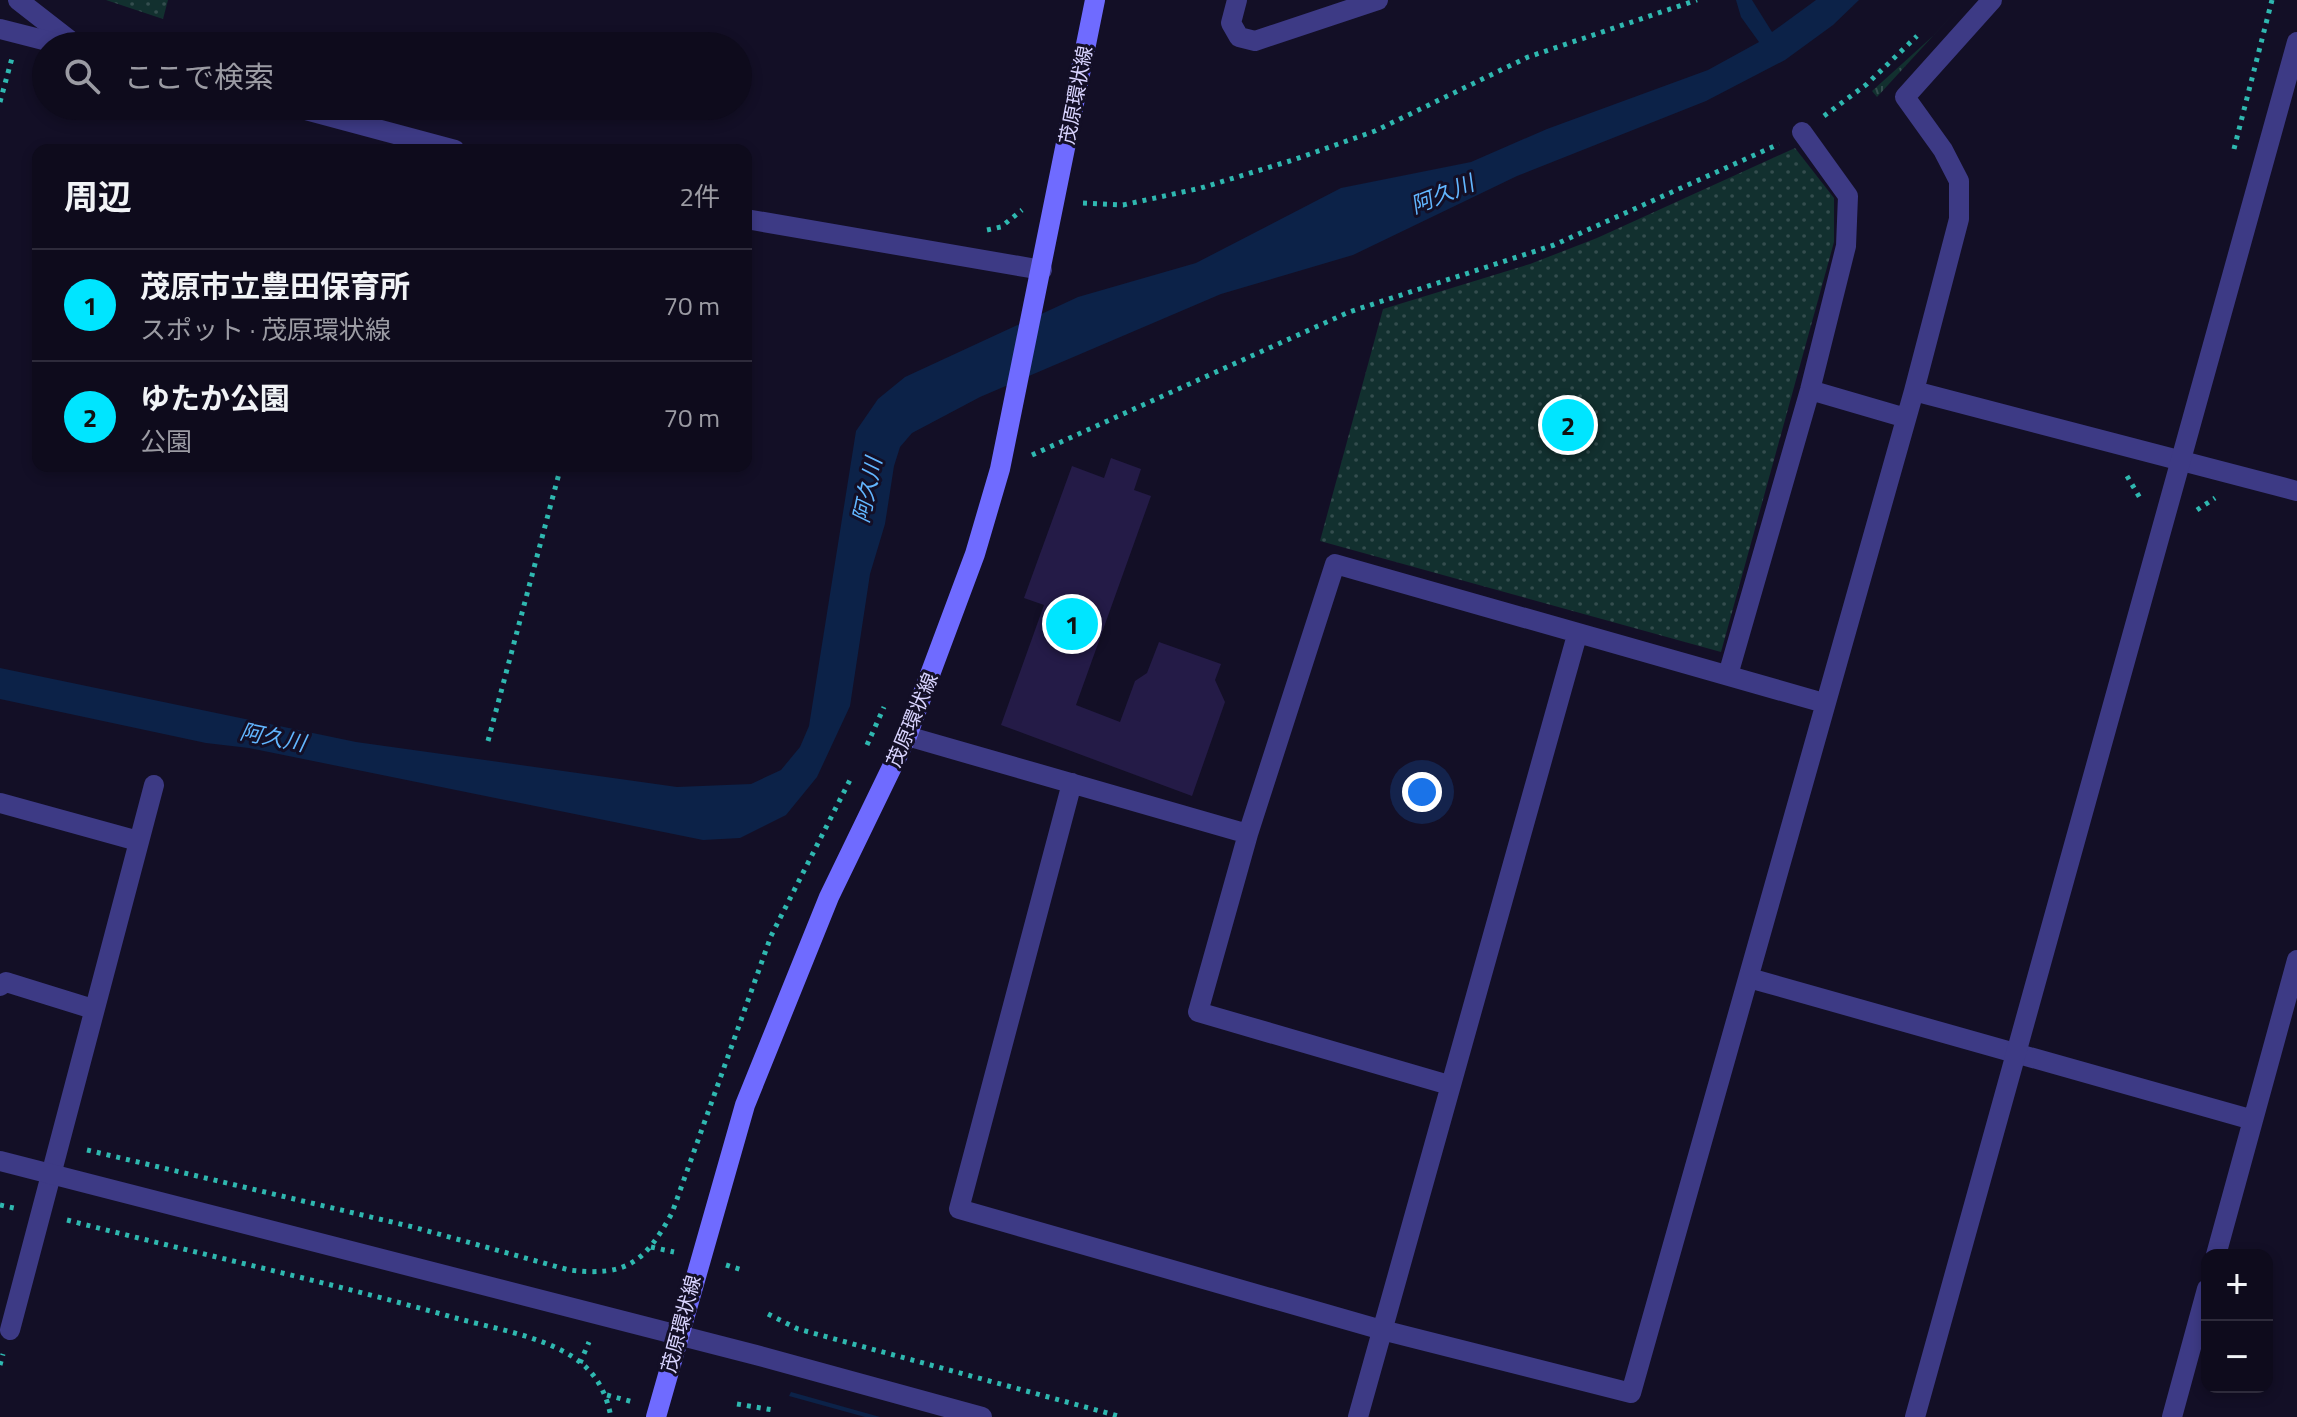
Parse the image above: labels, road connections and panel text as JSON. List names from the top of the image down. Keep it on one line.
{"streets":{"main road":["茂原環状線"]},"water":["阿久川"],"page":{"search":"ここで検索","heading":["周辺","2件"],"list":[{"mark":"1","name":"茂原市立豊田保育所","note":"スポット · 茂原環状線","value":"70 m"},{"mark":"2","name":"ゆたか公園","note":"公園","value":"70 m"}],"pins":["2","1"],"map_buttons":["+","−"]}}
